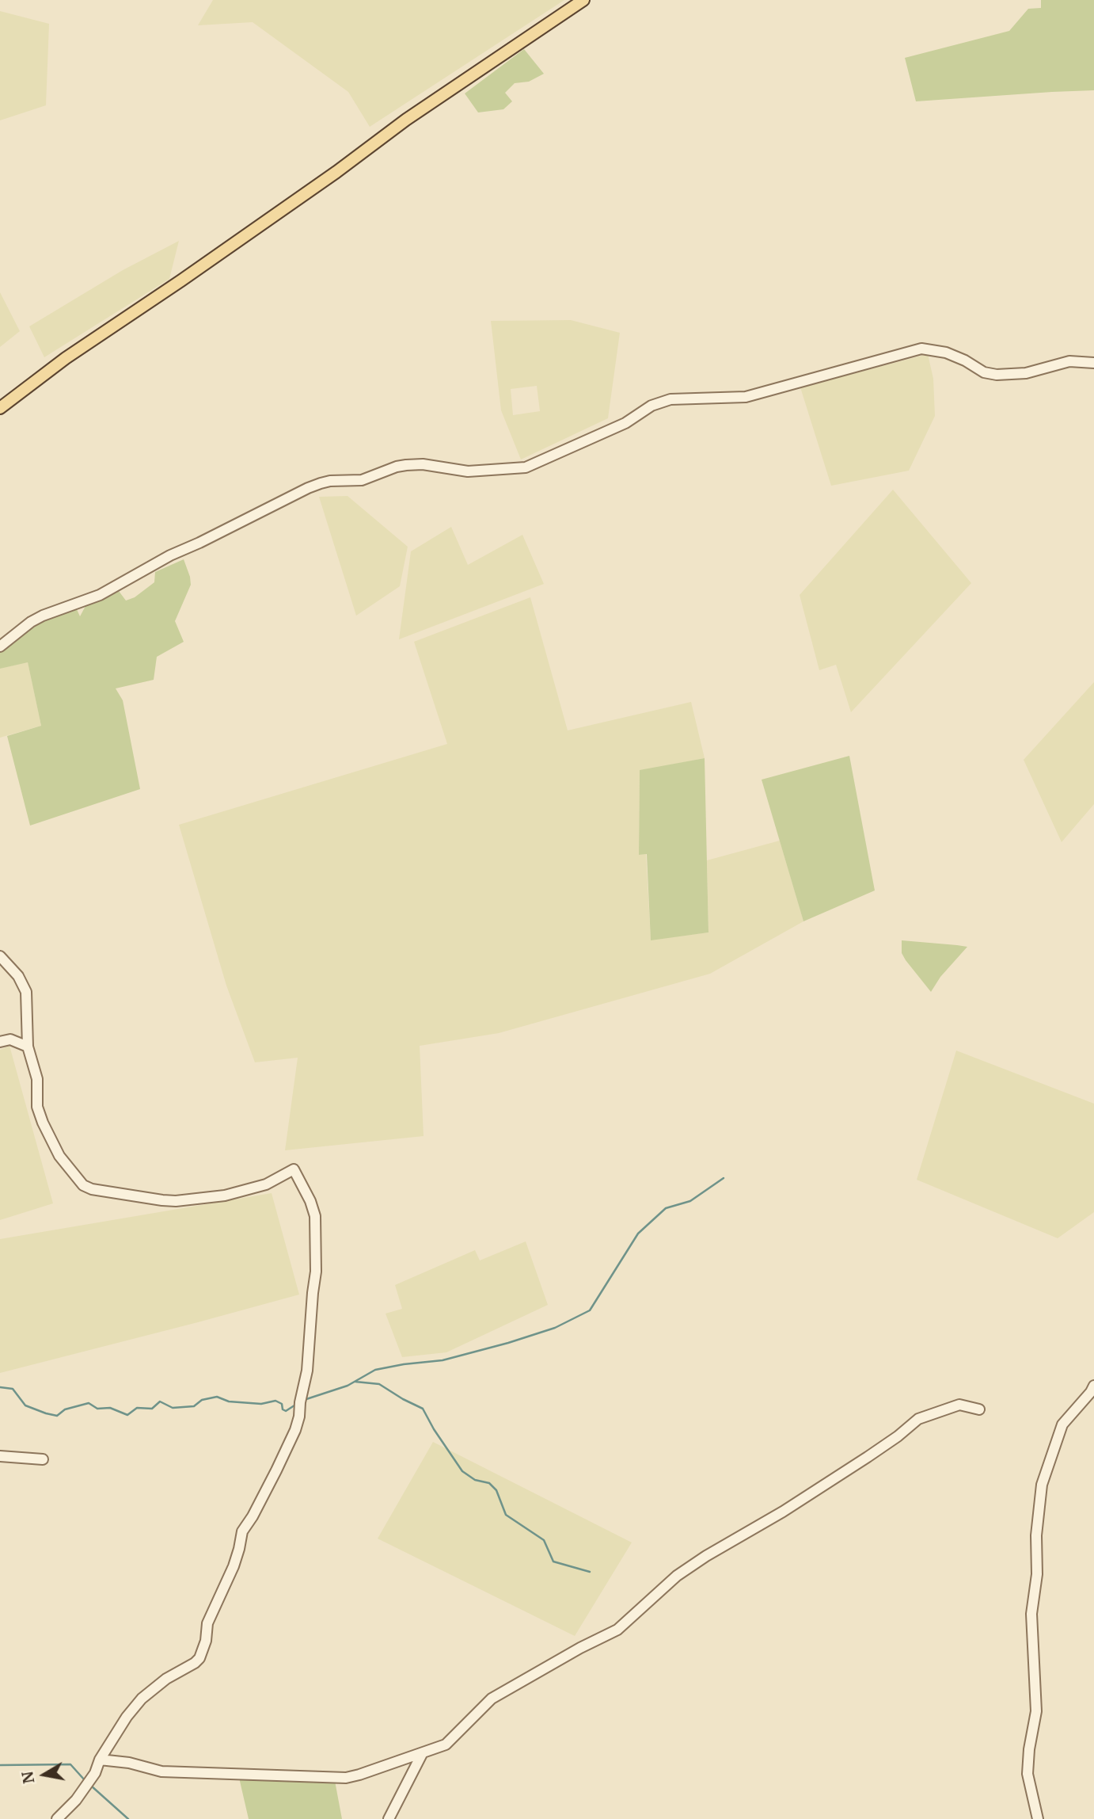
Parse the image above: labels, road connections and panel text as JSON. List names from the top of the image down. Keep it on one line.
{"north":"left"}
